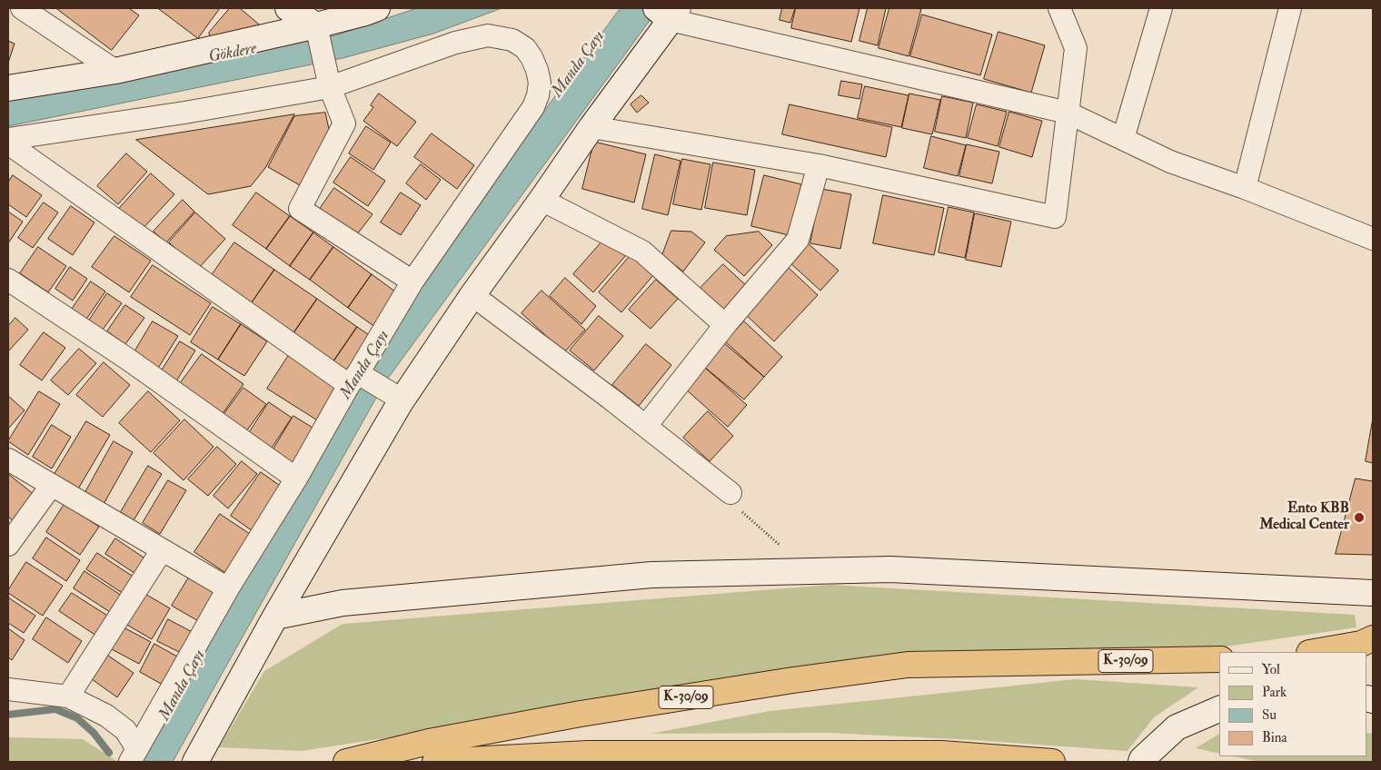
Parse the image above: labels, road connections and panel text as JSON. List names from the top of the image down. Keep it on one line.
{"streets":{"highway":["K-30/09"]},"water":["Gökdere","Manda Çayı"],"places":["Ento KBB Medical Center"],"legend":["Yol","Park","Su","Bina"]}
